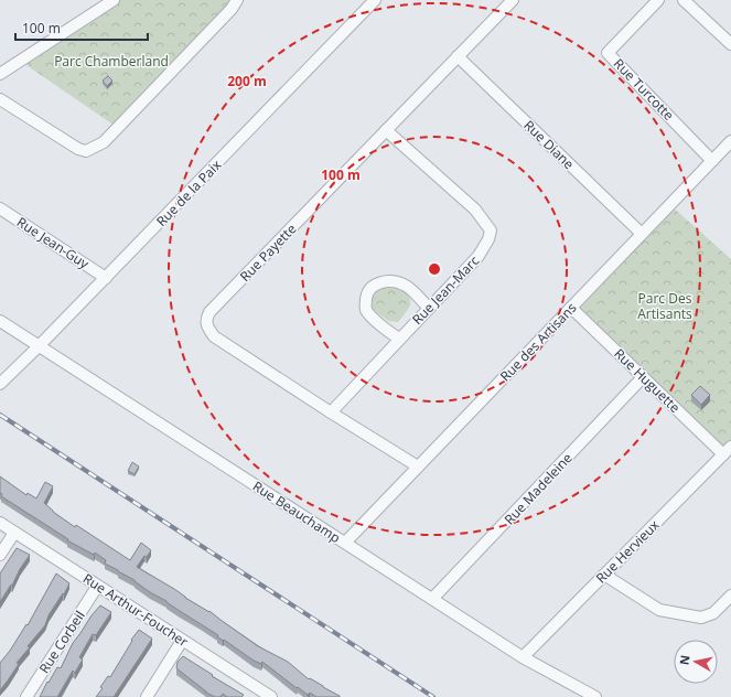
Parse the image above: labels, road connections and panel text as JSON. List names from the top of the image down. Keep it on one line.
{"streets":{"street":["Rue Turcotte","Rue Diane","Rue de la Paix","Rue Jean-Guy","Rue Payette","Rue Jean-Marc","Rue des Artisans","Rue Huguette","Rue Madeleine","Rue Beauchamp","Rue Hervieux","Rue Arthur-Foucher","Rue Corbeil"]},"crossings":[["Rue Turcotte","Rue des Artisans"],["Rue Diane","Rue Payette"],["Rue Diane","Rue des Artisans"],["Rue de la Paix","Rue Jean-Guy"],["Rue de la Paix","Rue Beauchamp"],["Rue Payette","Rue Jean-Marc"],["Rue Payette","Rue des Artisans"],["Rue des Artisans","Rue Huguette"],["Rue des Artisans","Rue Beauchamp"],["Rue Huguette","Rue Madeleine"],["Rue Huguette","Rue Hervieux"],["Rue Madeleine","Rue Beauchamp"],["Rue Beauchamp","Rue Hervieux"],["Rue Arthur-Foucher","Rue Corbeil"]],"parks":["Parc Chamberland","Parc Des Artisants"],"scale_bar":"100 m","north":"left","rings":["200 m","100 m"]}
